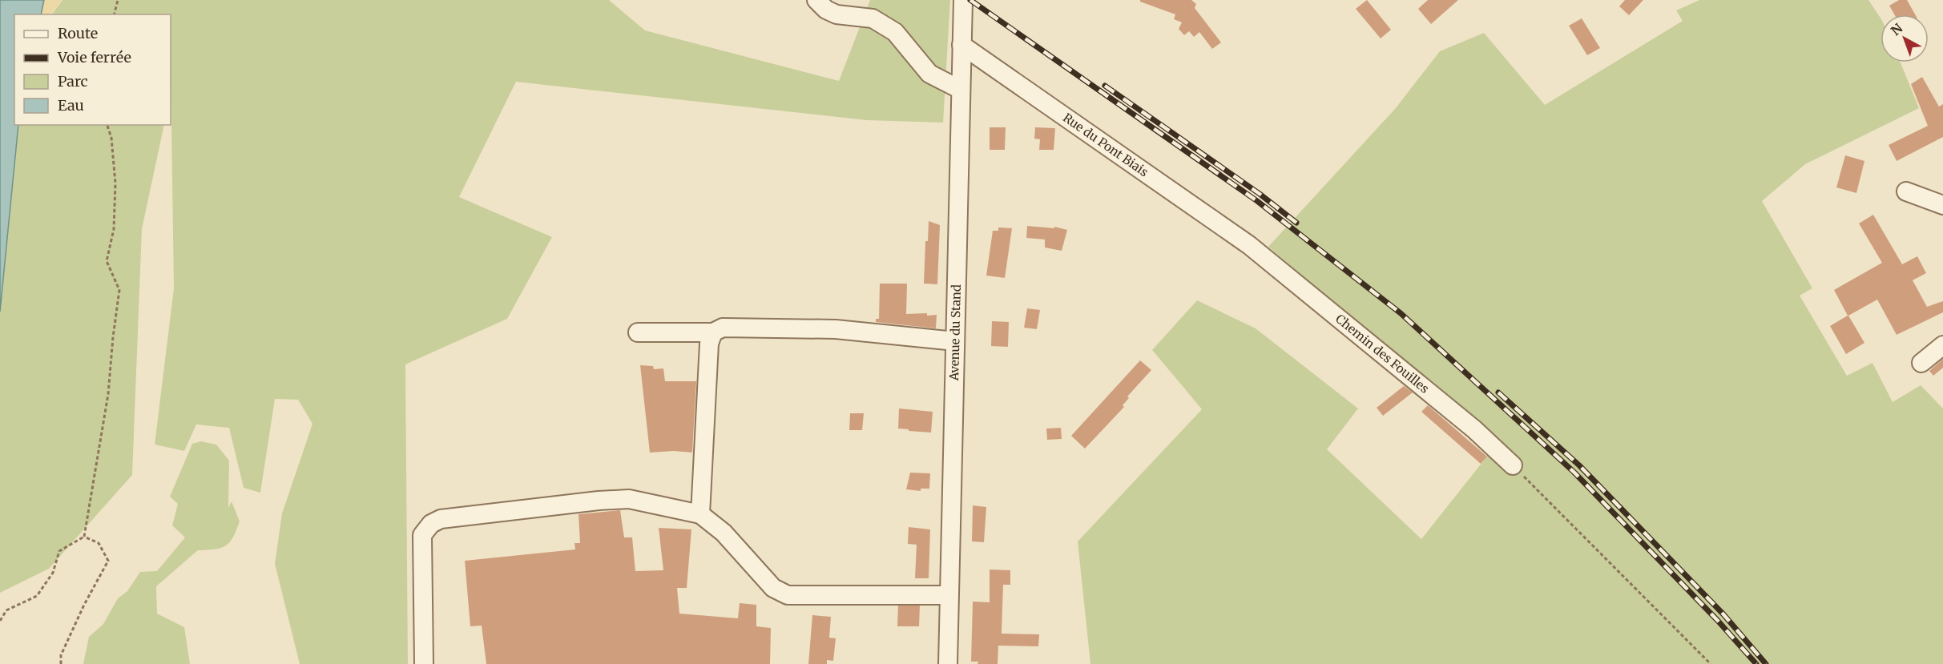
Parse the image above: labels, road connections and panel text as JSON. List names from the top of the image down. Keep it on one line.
{"streets":{"street":["Rue du Pont Biais","Avenue du Stand","Chemin des Fouilles"]},"crossings":[["Rue du Pont Biais","Avenue du Stand"],["Rue du Pont Biais","Chemin des Fouilles"]],"legend":["Route","Voie ferrée","Parc","Eau"],"north":"top left"}
